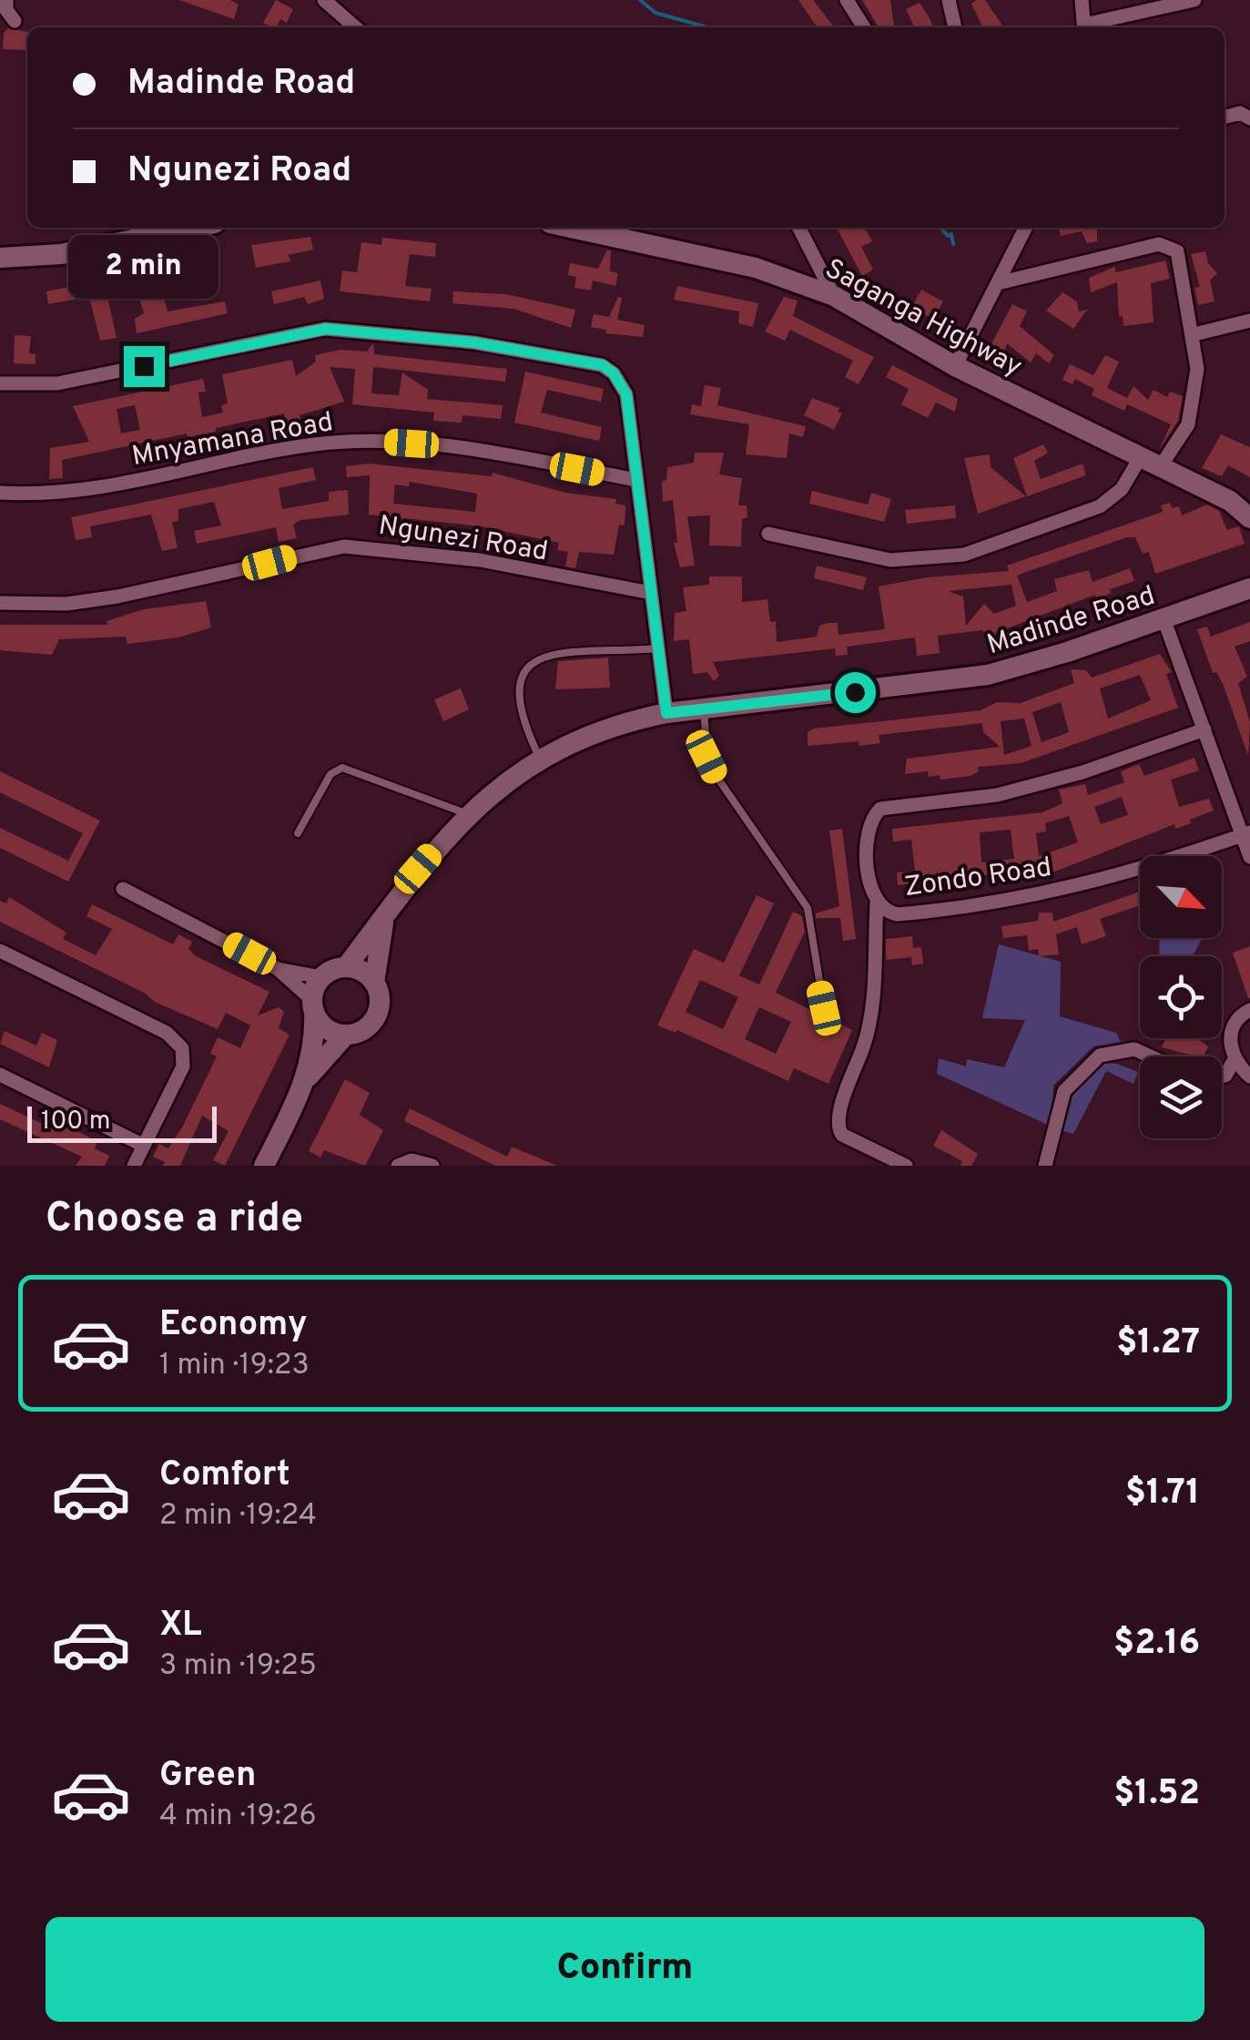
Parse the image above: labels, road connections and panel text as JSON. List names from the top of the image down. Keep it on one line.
{"streets":{"street":["Saganga Highway","Mnyamana Road","Ngunezi Road","Madinde Road","Zondo Road"]},"scale_bar":"100 m","north":"bottom right","page":{"banner":["Madinde Road","Ngunezi Road"],"bubble":"2 min","scale":"100 m","heading":"Choose a ride","list":[{"name":"Economy","note":"1 min · 19:23","value":"$1.27"},{"name":"Comfort","note":"2 min · 19:24","value":"$1.71"},{"name":"XL","note":"3 min · 19:25","value":"$2.16"},{"name":"Green","note":"4 min · 19:26","value":"$1.52"}],"buttons":"Confirm"}}
